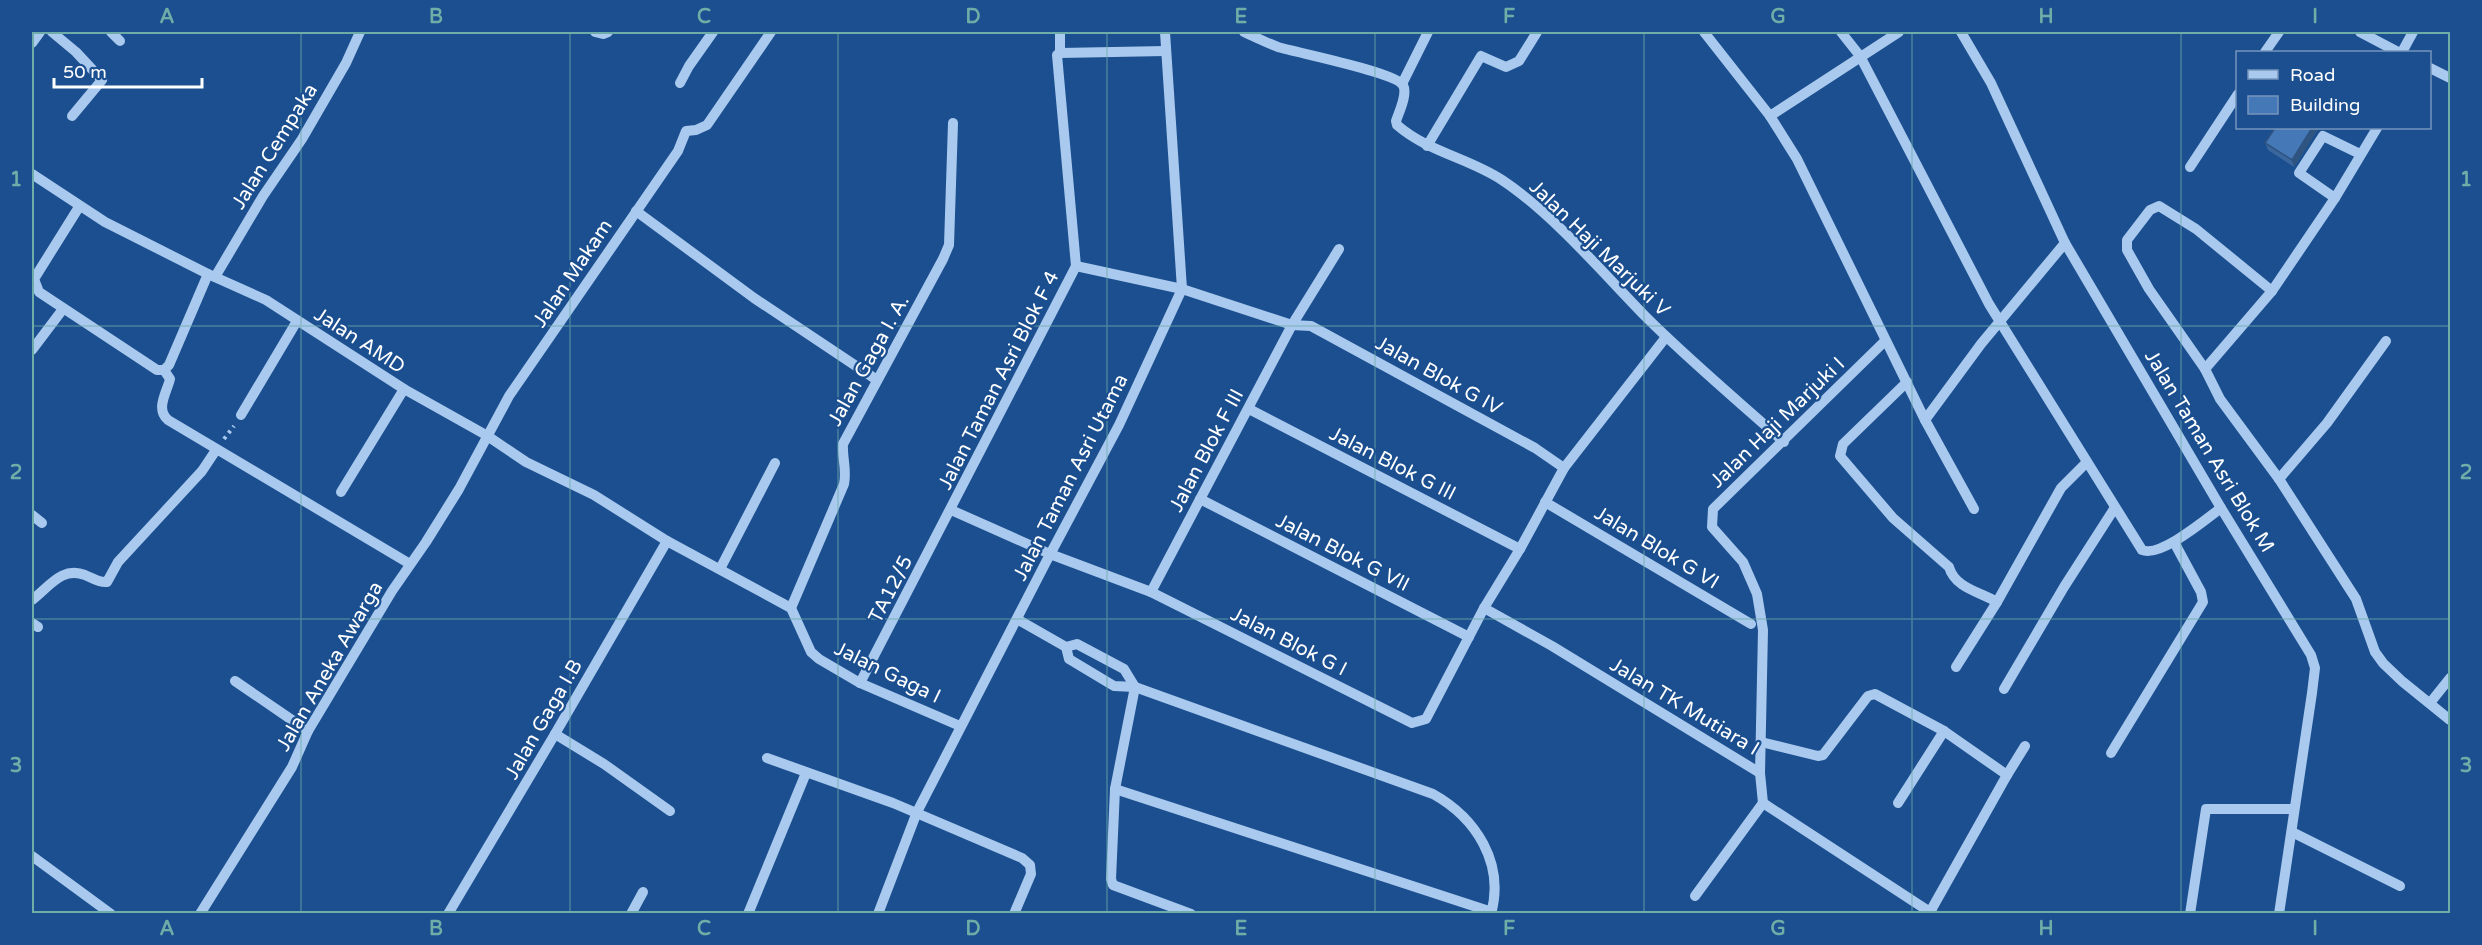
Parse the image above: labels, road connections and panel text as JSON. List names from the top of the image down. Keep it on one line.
{"streets":{"street":["Jalan Cempaka","Jalan Haji Marjuki V","Jalan Makam","Jalan AMD","Jalan Gaga I. A.","Jalan Blok G IV","Jalan Taman Asri Blok F 4","Jalan Haji Marjuki I","Jalan Blok F III","Jalan Taman Asri Blok M","Jalan Blok G III","Jalan Taman Asri Utama","Jalan Blok G VI","Jalan Blok G VII","TA12/5","Jalan Blok G I","Jalan Aneka Awarga","Jalan Gaga I","Jalan TK Mutiara I","Jalan Gaga I.B"]},"crossings":[["Jalan Cempaka","Jalan AMD"],["Jalan Haji Marjuki V","Jalan Haji Marjuki I"],["Jalan Makam","Jalan AMD"],["Jalan Makam","Jalan Aneka Awarga"],["Jalan AMD","Jalan Aneka Awarga"],["Jalan AMD","Jalan Gaga I.B"],["Jalan Gaga I. A.","Jalan Gaga I"],["Jalan Blok G IV","Jalan Blok F III"],["Jalan Blok G IV","Jalan Taman Asri Utama"],["Jalan Taman Asri Blok F 4","TA12/5"],["Jalan Taman Asri Blok F 4","Jalan Blok G I"],["Jalan Haji Marjuki I","Jalan TK Mutiara I"],["Jalan Blok F III","Jalan Blok G III"],["Jalan Blok F III","Jalan Blok G VII"],["Jalan Blok F III","Jalan Blok G I"],["Jalan Taman Asri Utama","Jalan Blok G I"],["Jalan Taman Asri Utama","Jalan Gaga I"],["Jalan Blok G VII","Jalan Blok G I"],["TA12/5","Jalan Blok G I"],["TA12/5","Jalan Gaga I"]],"legend":["Road","Building"],"scale_bar":"50 m","grid":{"columns":["A","B","C","D","E","F","G","H","I"],"rows":["1","2","3"]}}
